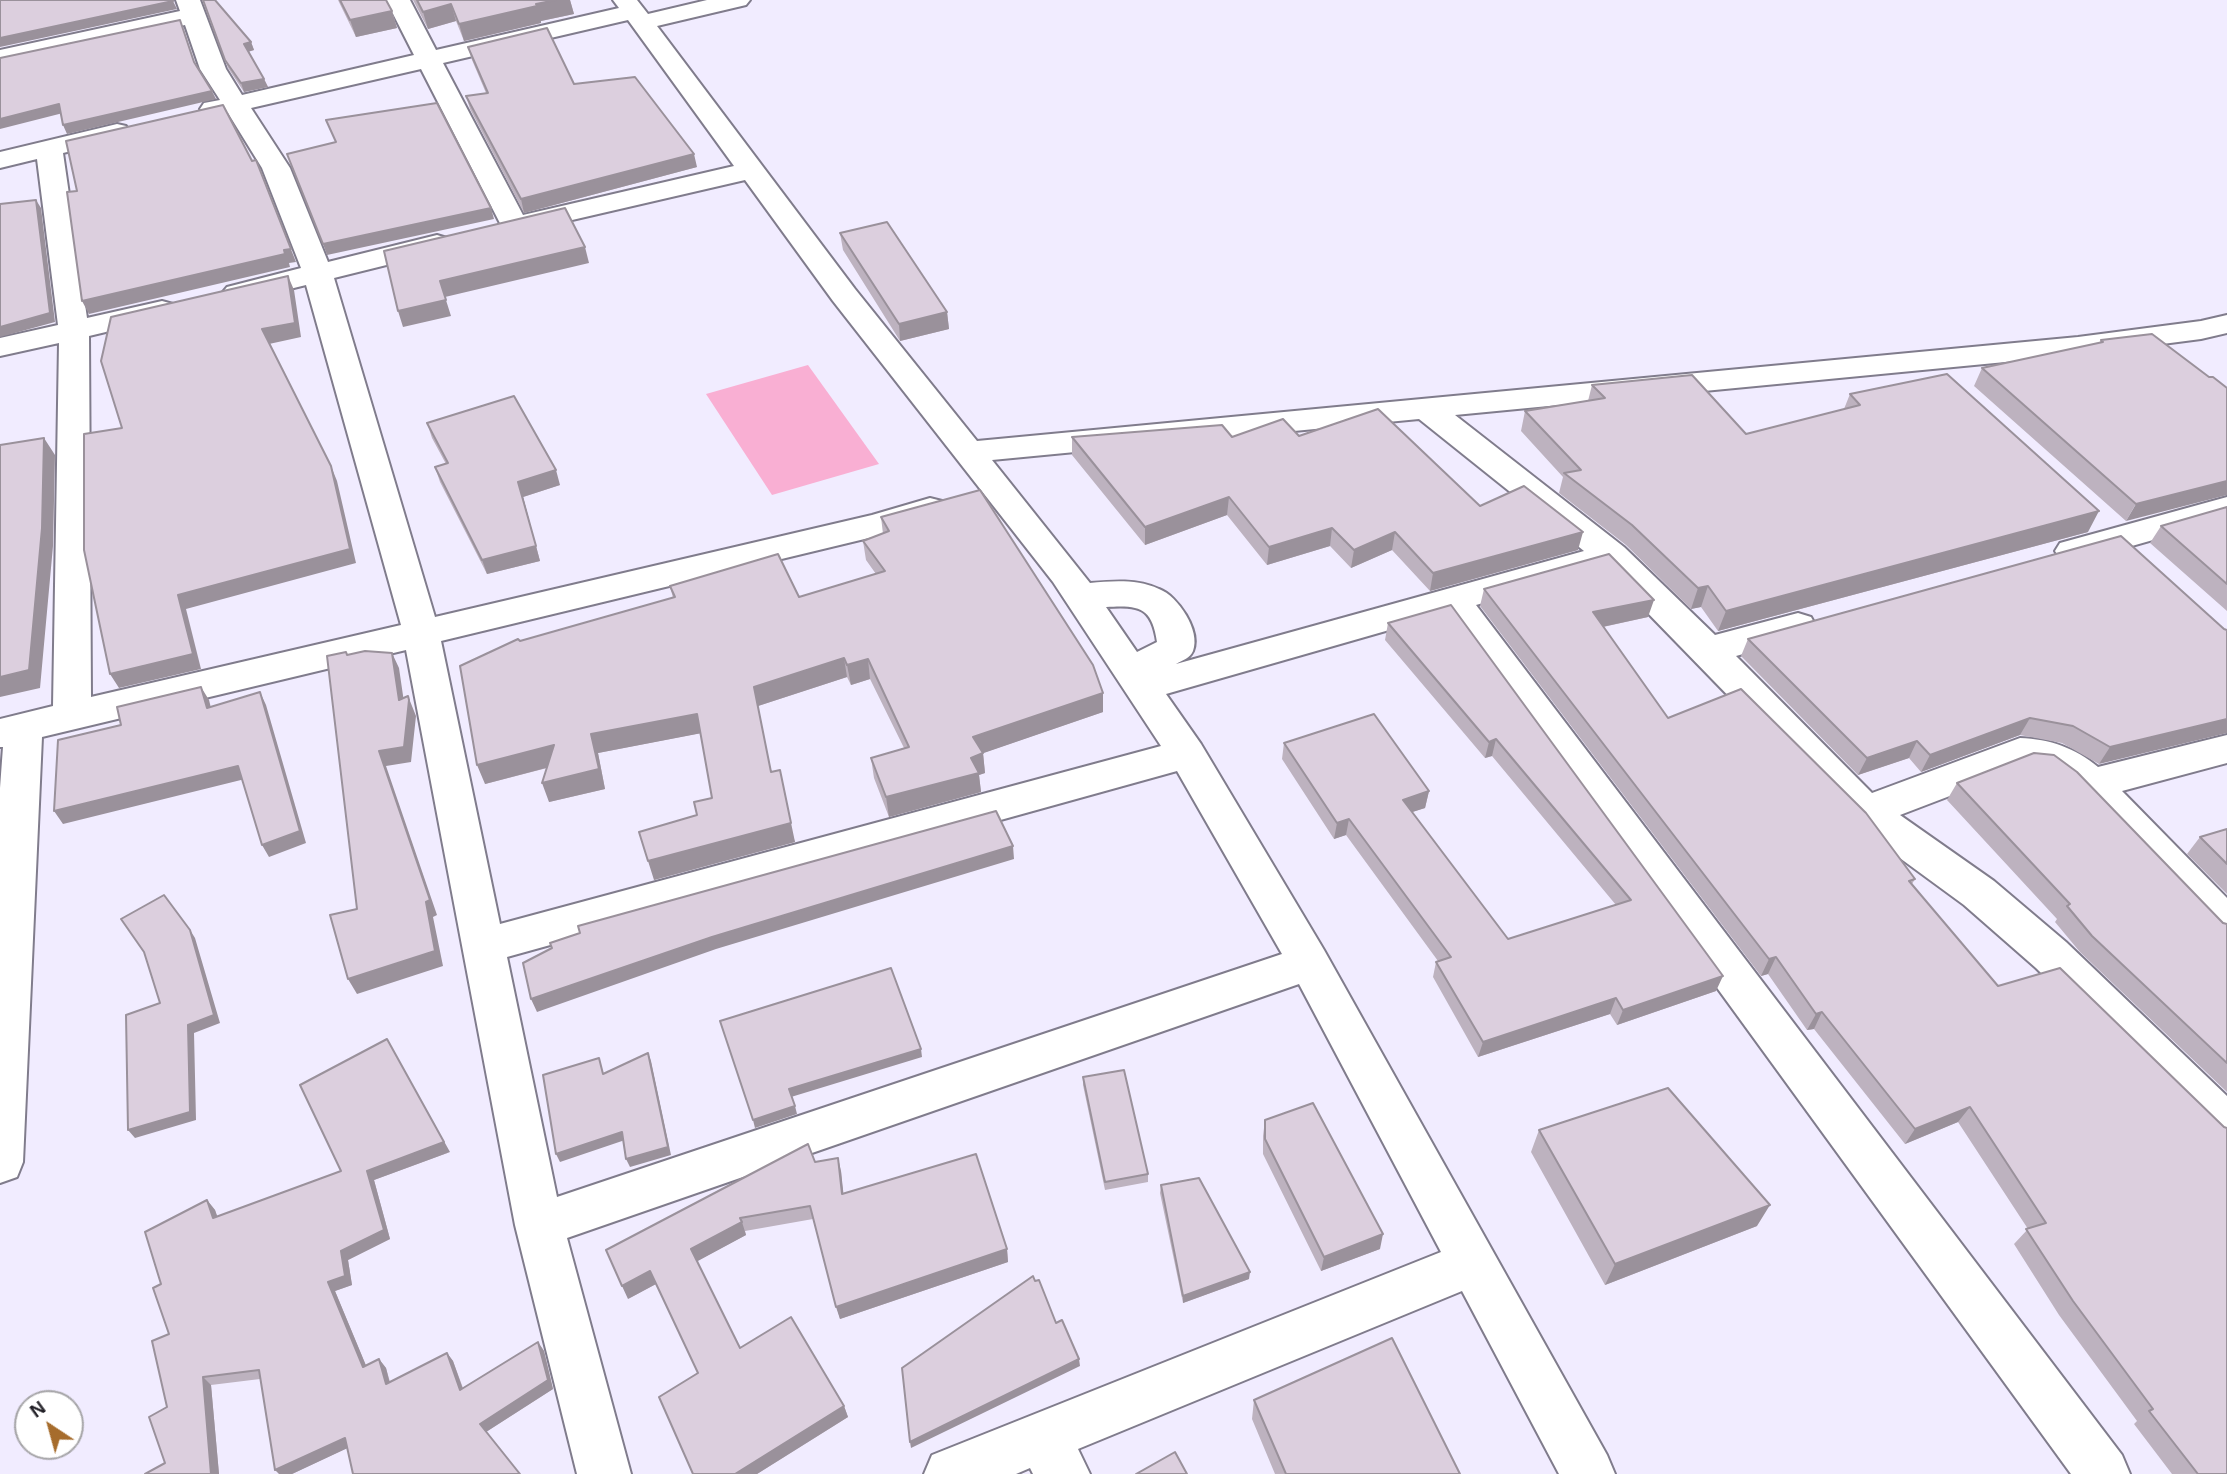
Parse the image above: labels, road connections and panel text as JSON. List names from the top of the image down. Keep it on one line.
{"north":"top left"}
